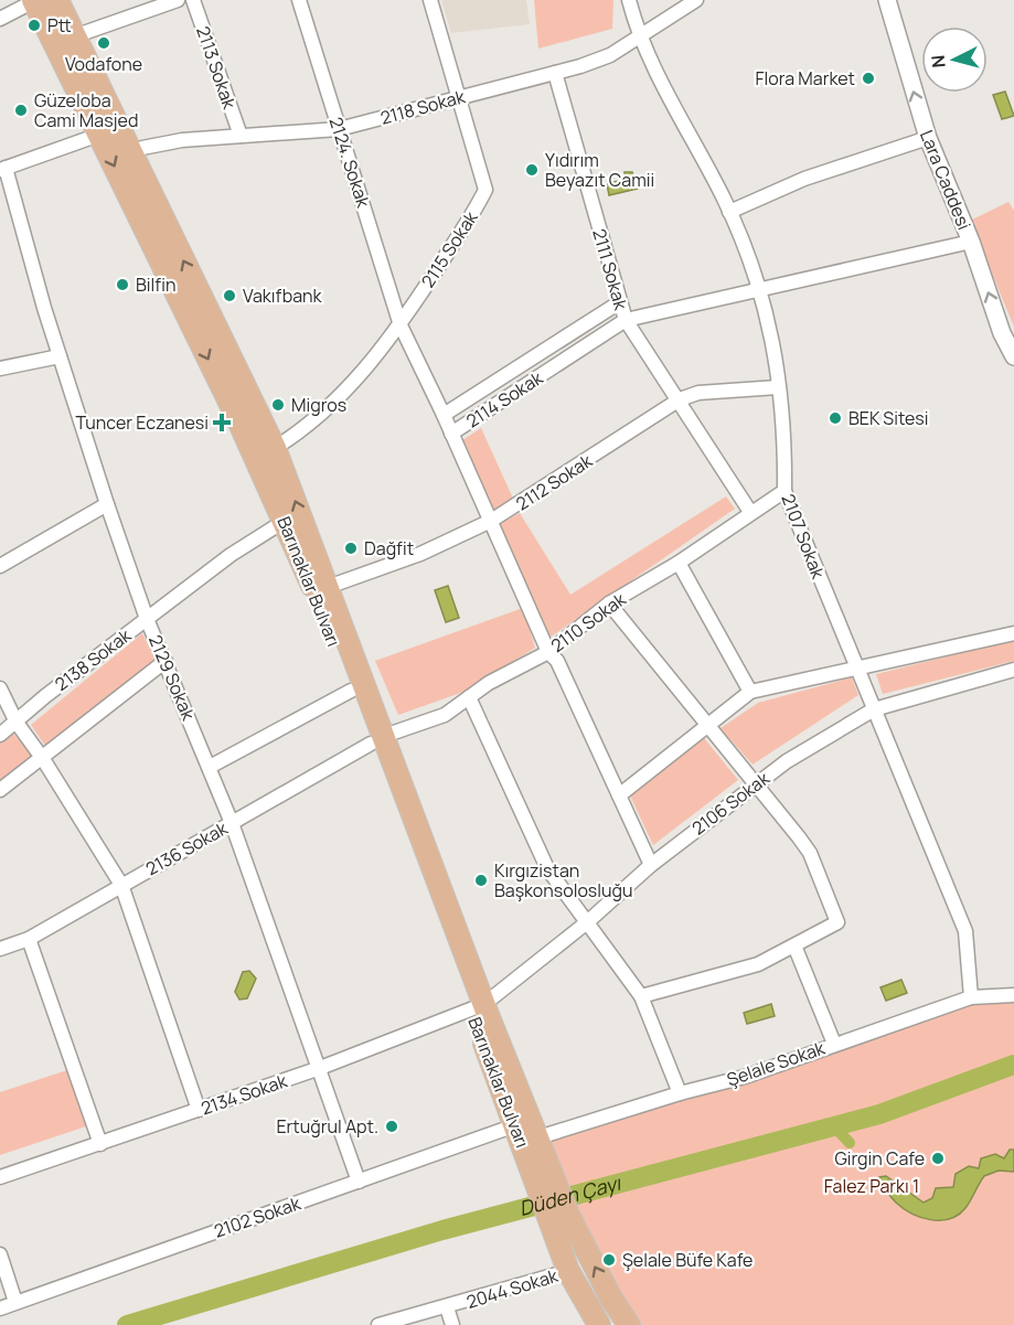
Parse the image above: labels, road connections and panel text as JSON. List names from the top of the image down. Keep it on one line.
{"streets":{"main road":["Barınaklar Bulvarı"],"street":["2113 Sokak","2118 Sokak","2124. Sokak","Lara Caddesi","2115 Sokak","2111 Sokak","2114 Sokak","2112 Sokak","2107 Sokak","2110 Sokak","2138 Sokak","2129 Sokak","2106 Sokak","2136 Sokak","Şelale Sokak","2134 Sokak","2102 Sokak","2044 Sokak"]},"crossings":[["2113 Sokak","2118 Sokak"],["2118 Sokak","2124. Sokak"],["2118 Sokak","2115 Sokak"],["2118 Sokak","2111 Sokak"],["2118 Sokak","2107 Sokak"],["2118 Sokak","Barınaklar Bulvarı"],["2124. Sokak","2115 Sokak"],["2124. Sokak","2114 Sokak"],["Lara Caddesi","2114 Sokak"],["2115 Sokak","Barınaklar Bulvarı"],["2111 Sokak","2114 Sokak"],["2111 Sokak","2112 Sokak"],["2111 Sokak","2110 Sokak"],["2114 Sokak","2112 Sokak"],["2114 Sokak","2107 Sokak"],["2114 Sokak","2110 Sokak"],["2114 Sokak","2106 Sokak"],["2112 Sokak","2107 Sokak"],["2112 Sokak","Barınaklar Bulvarı"],["2107 Sokak","2110 Sokak"],["2107 Sokak","2106 Sokak"],["2107 Sokak","Şelale Sokak"],["Barınaklar Bulvarı","2110 Sokak"],["Barınaklar Bulvarı","2138 Sokak"],["Barınaklar Bulvarı","2106 Sokak"],["Barınaklar Bulvarı","2136 Sokak"],["Barınaklar Bulvarı","2134 Sokak"],["Barınaklar Bulvarı","2102 Sokak"],["2110 Sokak","2136 Sokak"],["2138 Sokak","2129 Sokak"],["2129 Sokak","2136 Sokak"],["2129 Sokak","2134 Sokak"],["2129 Sokak","2102 Sokak"],["2106 Sokak","2134 Sokak"]],"one_way":["Lara Caddesi"],"water":["Düden Çayı"],"parks":["Falez Parkı 1"],"places":{"other":["Ptt","Vodafone","Flora Market","Güzeloba Cami Masjed","Yıdırım Beyazıt Camii","Bilfin","Vakıfbank","Migros","BEK Sitesi","Dağfit","Kırgızistan Başkonsolosluğu","Ertuğrul Apt.","Girgin Cafe","Şelale Büfe Kafe"],"health":["Tuncer Eczanesi"]},"north":"left"}
